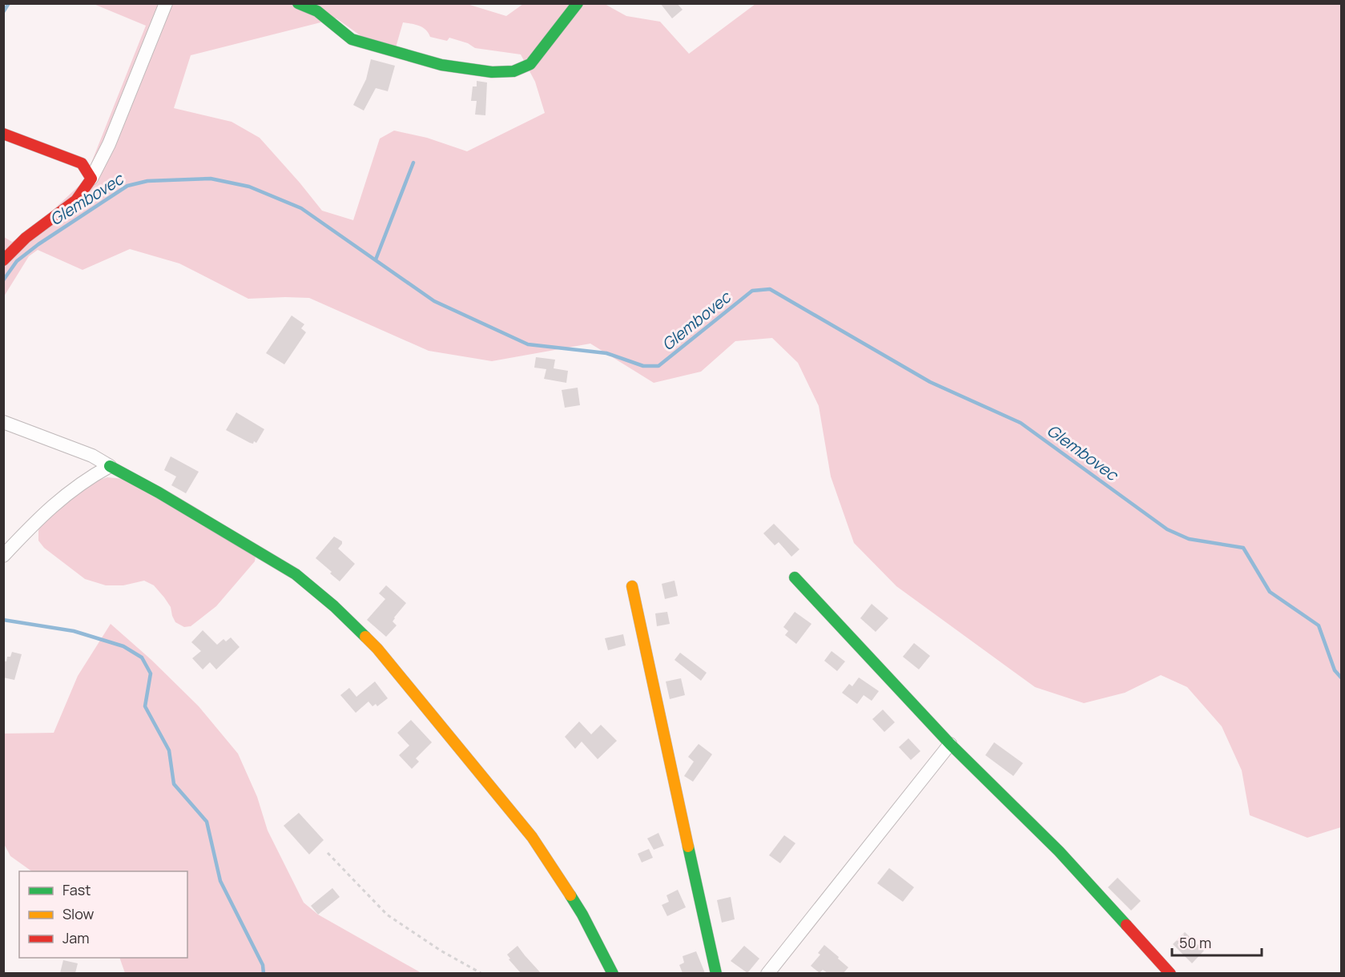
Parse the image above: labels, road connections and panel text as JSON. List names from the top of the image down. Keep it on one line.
{"water":["Glembovec"],"legend":["Fast","Slow","Jam"],"scale_bar":"50 m"}
